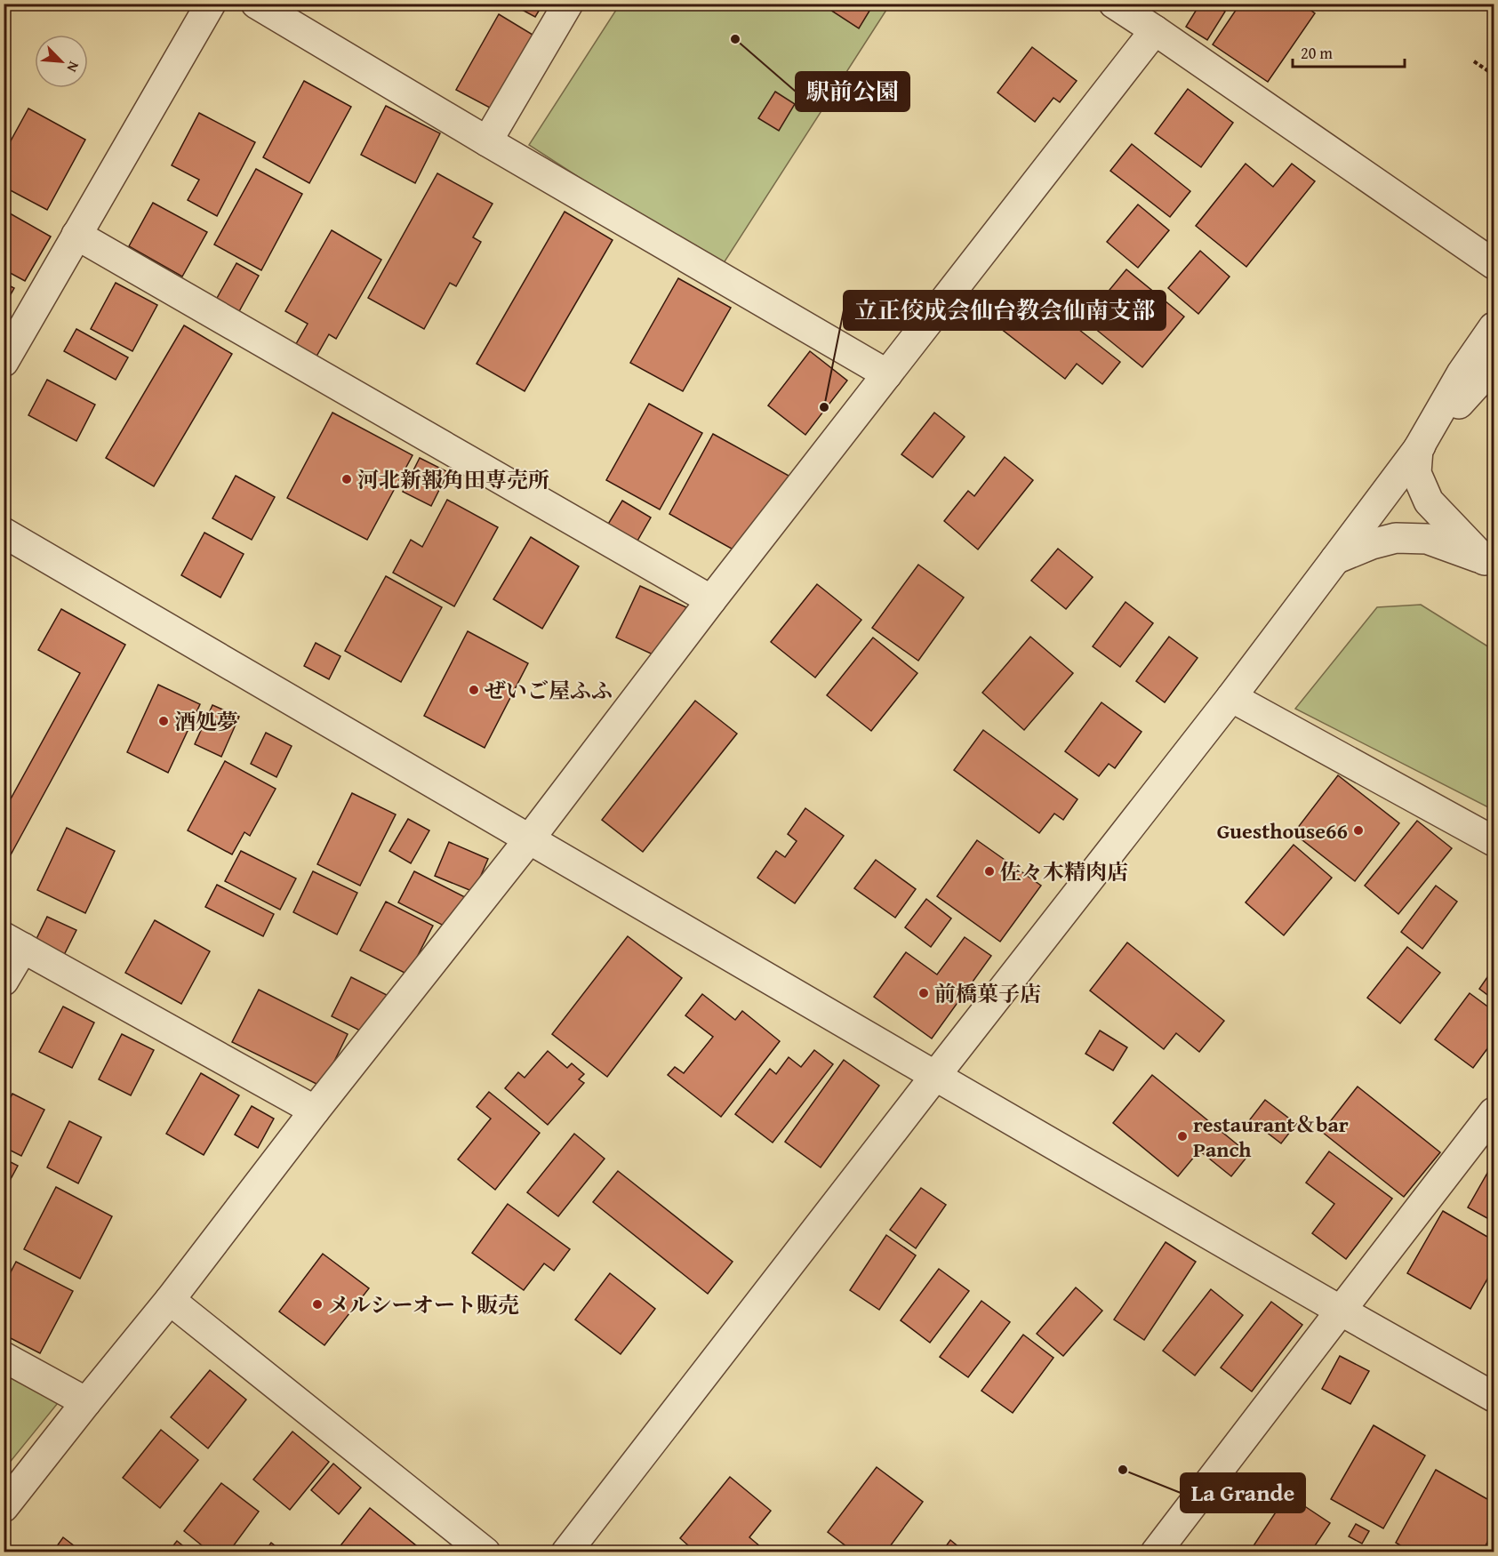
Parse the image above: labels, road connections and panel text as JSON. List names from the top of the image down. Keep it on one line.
{"places":["駅前公園","立正佼成会仙台教会仙南支部","河北新報角田専売所","ぜいご屋ふふ","酒処夢","Guesthouse66","佐々木精肉店","前橋菓子店","restaurant＆bar Panch","メルシーオート販売","La Grande"],"scale_bar":"20 m","north":"bottom right"}
